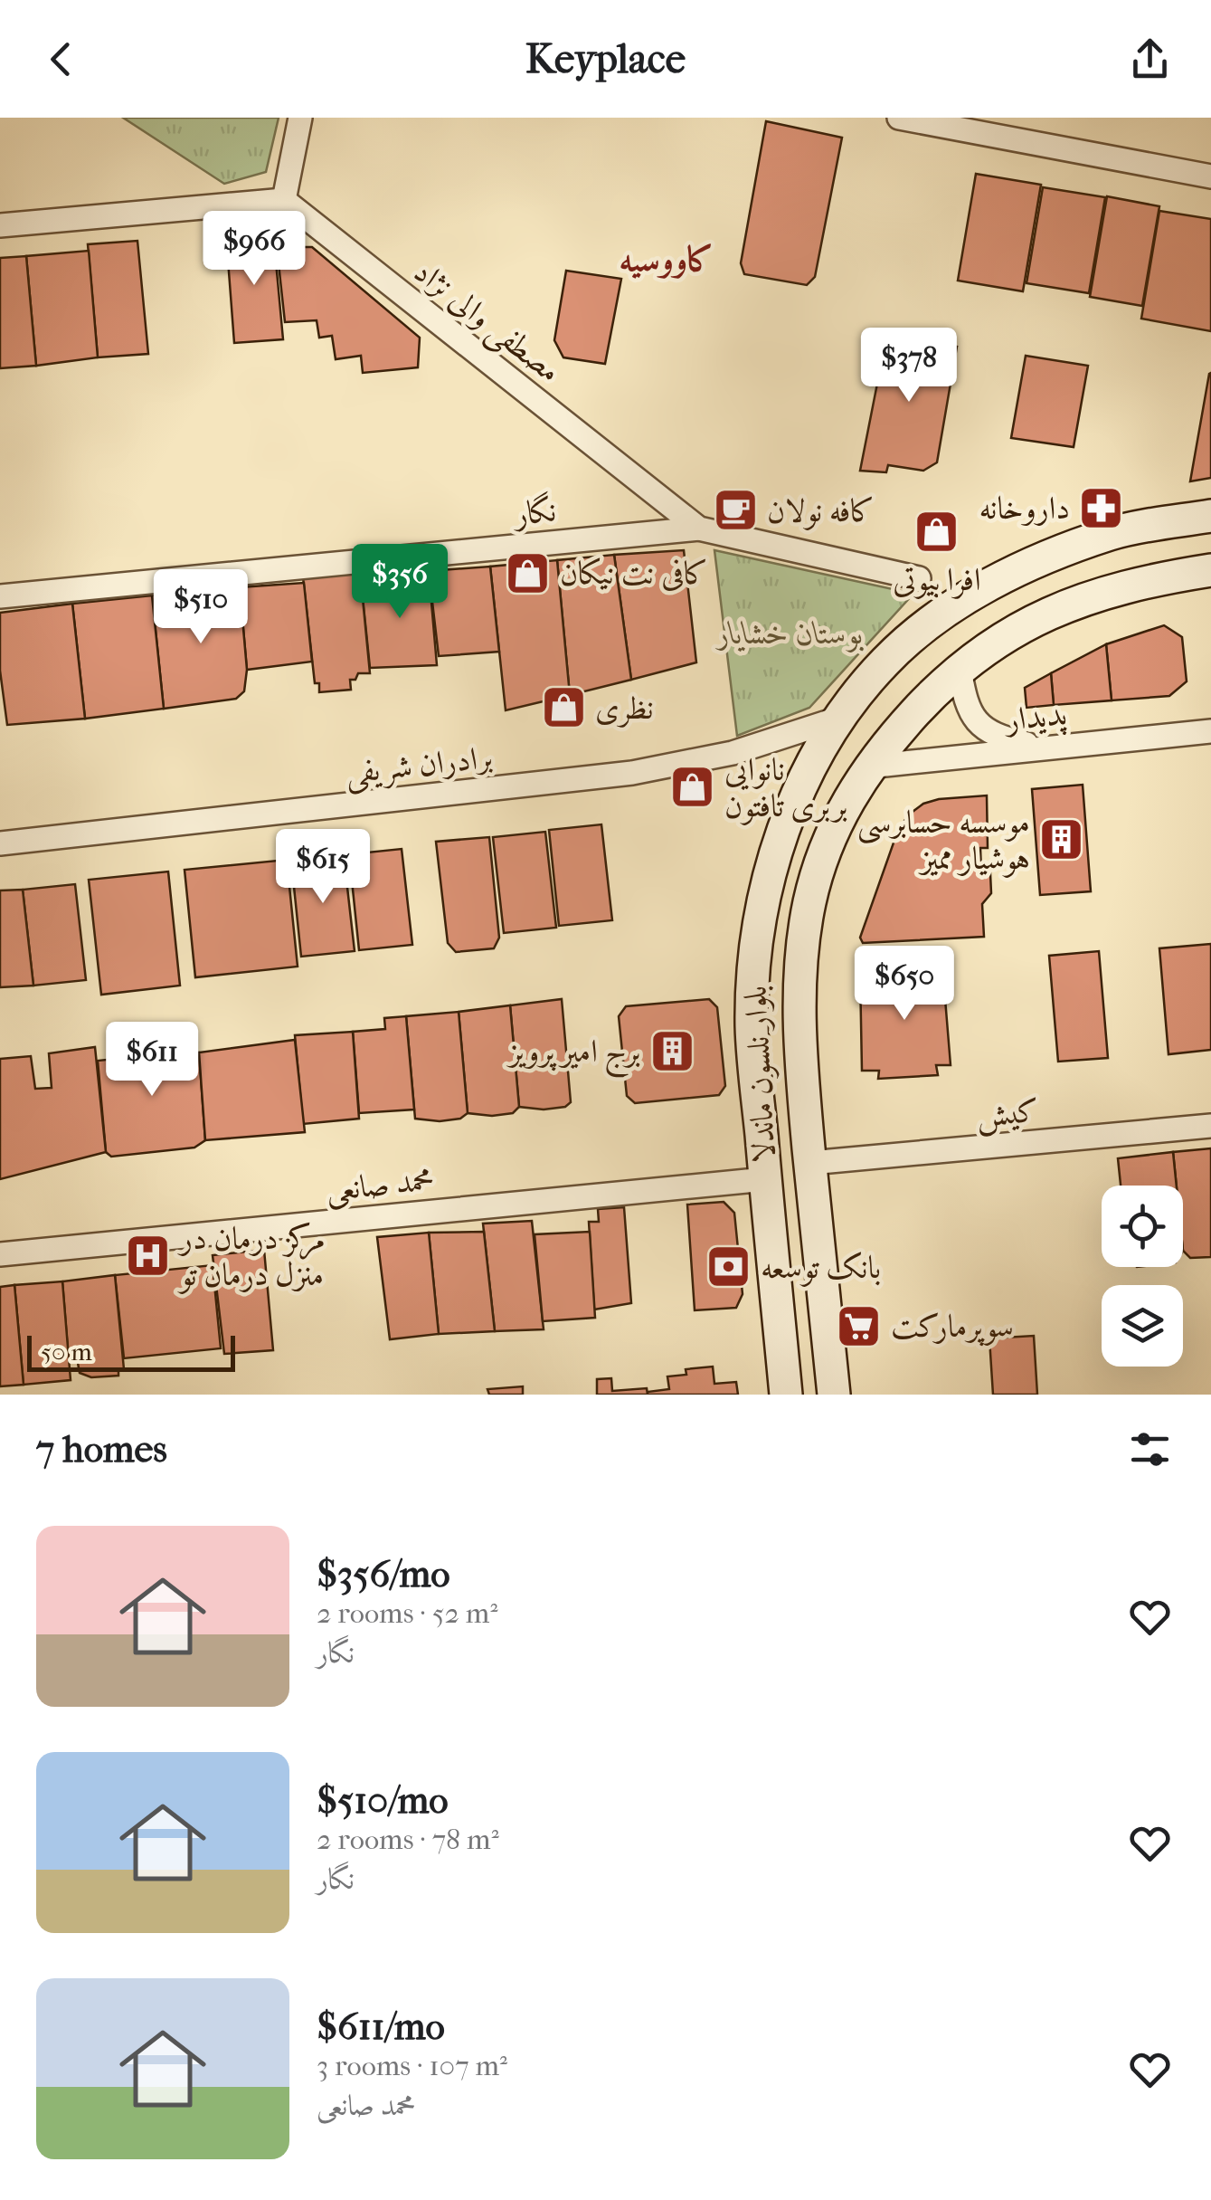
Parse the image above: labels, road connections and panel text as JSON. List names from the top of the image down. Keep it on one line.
{"streets":{"main road":["بلوار نلسون ماندلا"],"street":["مصطفی والی نژاد","نگار","پدیدار","برادران شریفی","کیش","محمد صانعی"]},"crossings":[["مصطفی والی نژاد","نگار"],["پدیدار","بلوار نلسون ماندلا"],["برادران شریفی","بلوار نلسون ماندلا"],["بلوار نلسون ماندلا","کیش"],["بلوار نلسون ماندلا","محمد صانعی"]],"districts":["کاووسیه"],"parks":["بوستان خشایار"],"places":{"pharmacy":["داروخانه"],"cafe":["کافه نولان"],"shop":["افرا بيوتى","کافی نت نیکان","نظری","نانوایی بربری تافتون"],"building":["موسسه حسابرسی هوشیار ممیز","برج امیر پرویز"],"hospital":["مرکز درمان در منزل درمان تو"],"bank":["بانک توسعه"],"supermarket":["سوپرمارکت"]},"scale_bar":"50 m","page":{"header":"Keyplace","price":["$966","$378","$356","$510","$615","$650","$611"],"scale":"50 m","heading":"7 homes","list":[{"name":"$356/mo","note":"2 rooms · 52 m² · نگار"},{"name":"$510/mo","note":"2 rooms · 78 m² · نگار"},{"name":"$611/mo","note":"3 rooms · 107 m² · محمد صانعی"}]}}
